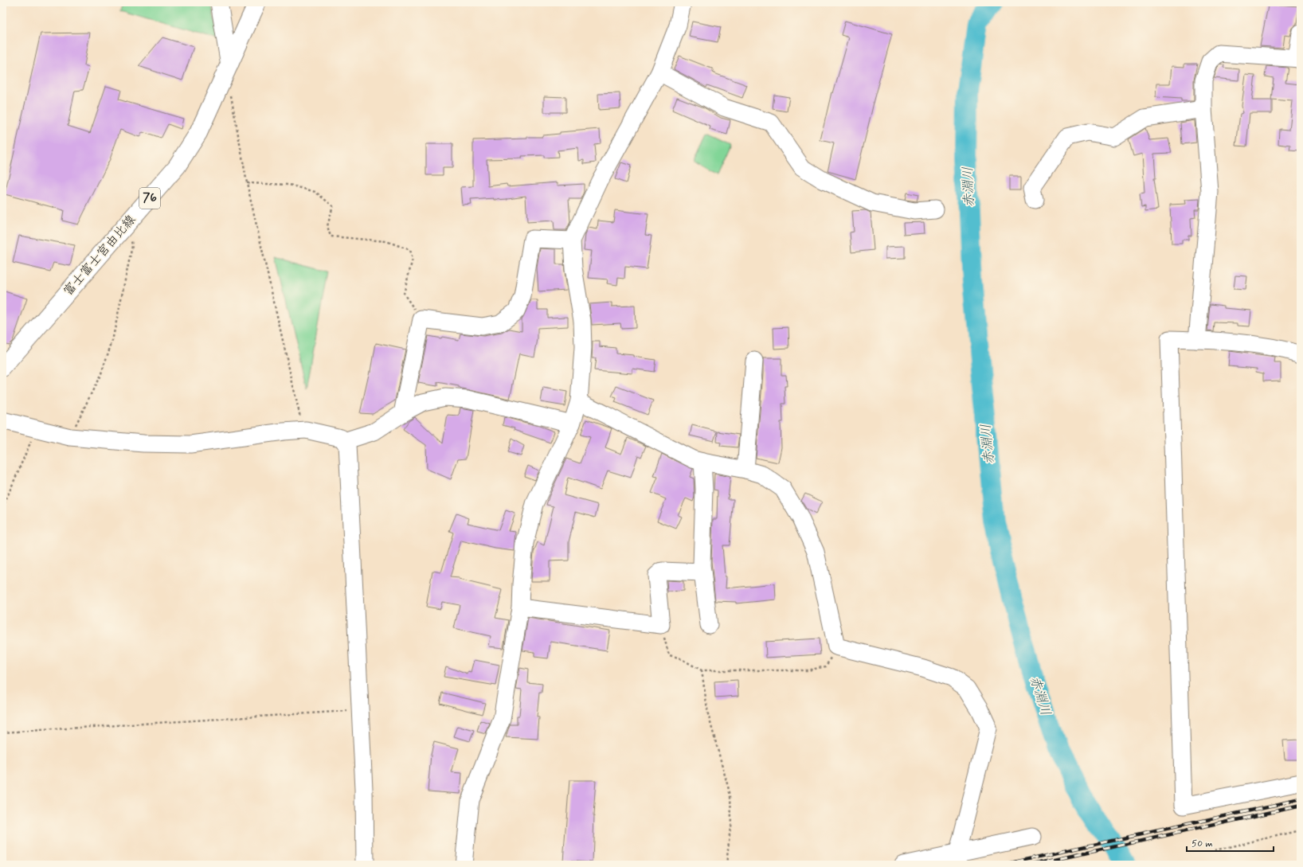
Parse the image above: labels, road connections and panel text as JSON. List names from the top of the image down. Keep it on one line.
{"streets":{"main road":["76","富士富士宮由比線"]},"water":["赤淵川"],"scale_bar":"50 m"}
